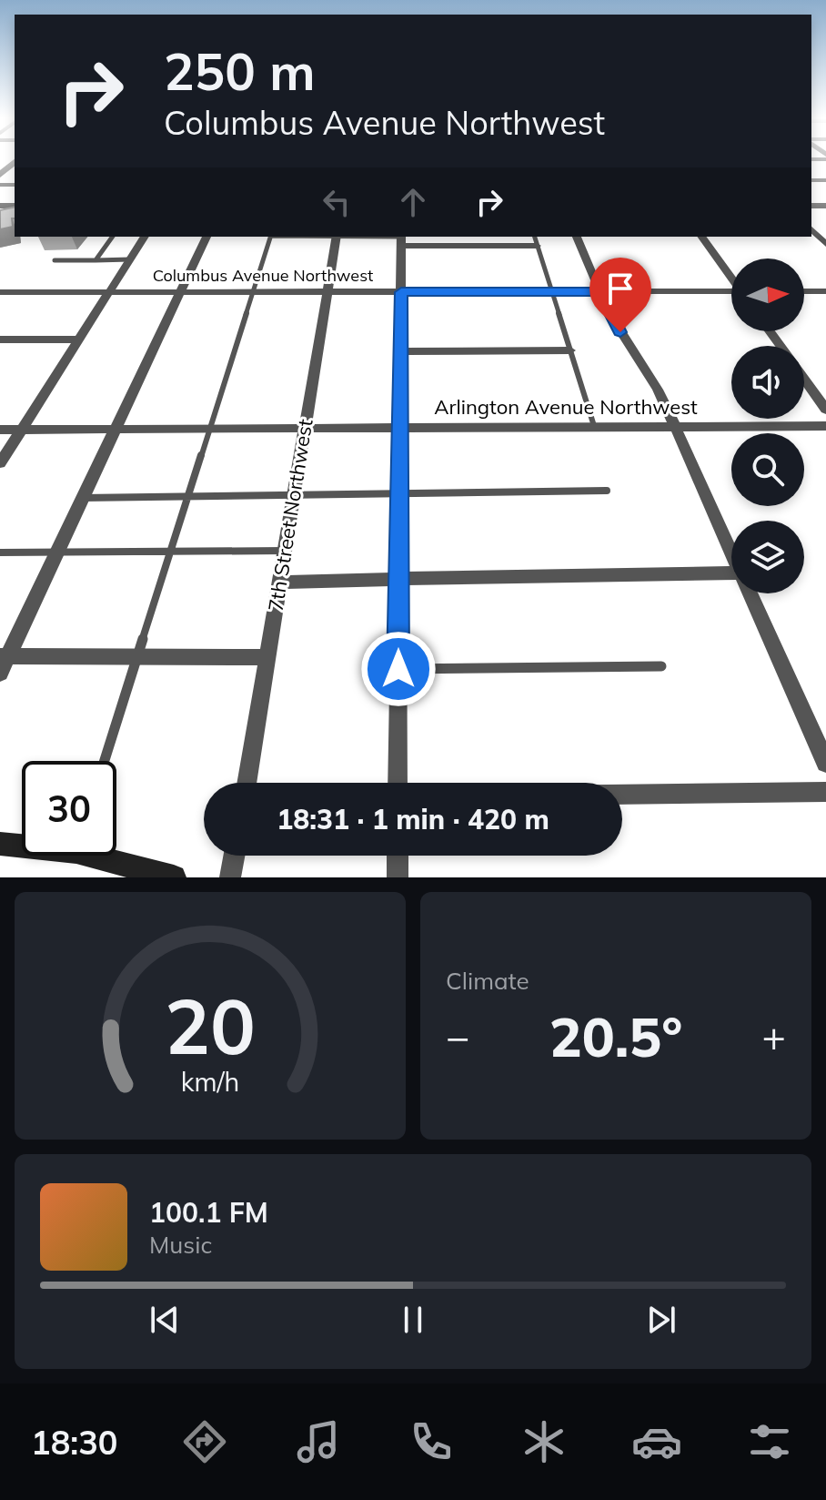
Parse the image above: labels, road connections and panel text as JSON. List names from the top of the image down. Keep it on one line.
{"streets":{"street":["Columbus Avenue Northwest","Arlington Avenue Northwest","7th Street Northwest"]},"crossings":[["Columbus Avenue Northwest","7th Street Northwest"],["Arlington Avenue Northwest","7th Street Northwest"]],"north":"right","page":{"turn":["250 m","Columbus Avenue Northwest"],"limit":"30","trip":"18:31 · 1 min · 420 m","tile":"Climate","heat":["−","20.5°","+"],"song":["100.1 FM","Music"],"tabs":"18:30","gauge":["20","km/h"]}}
